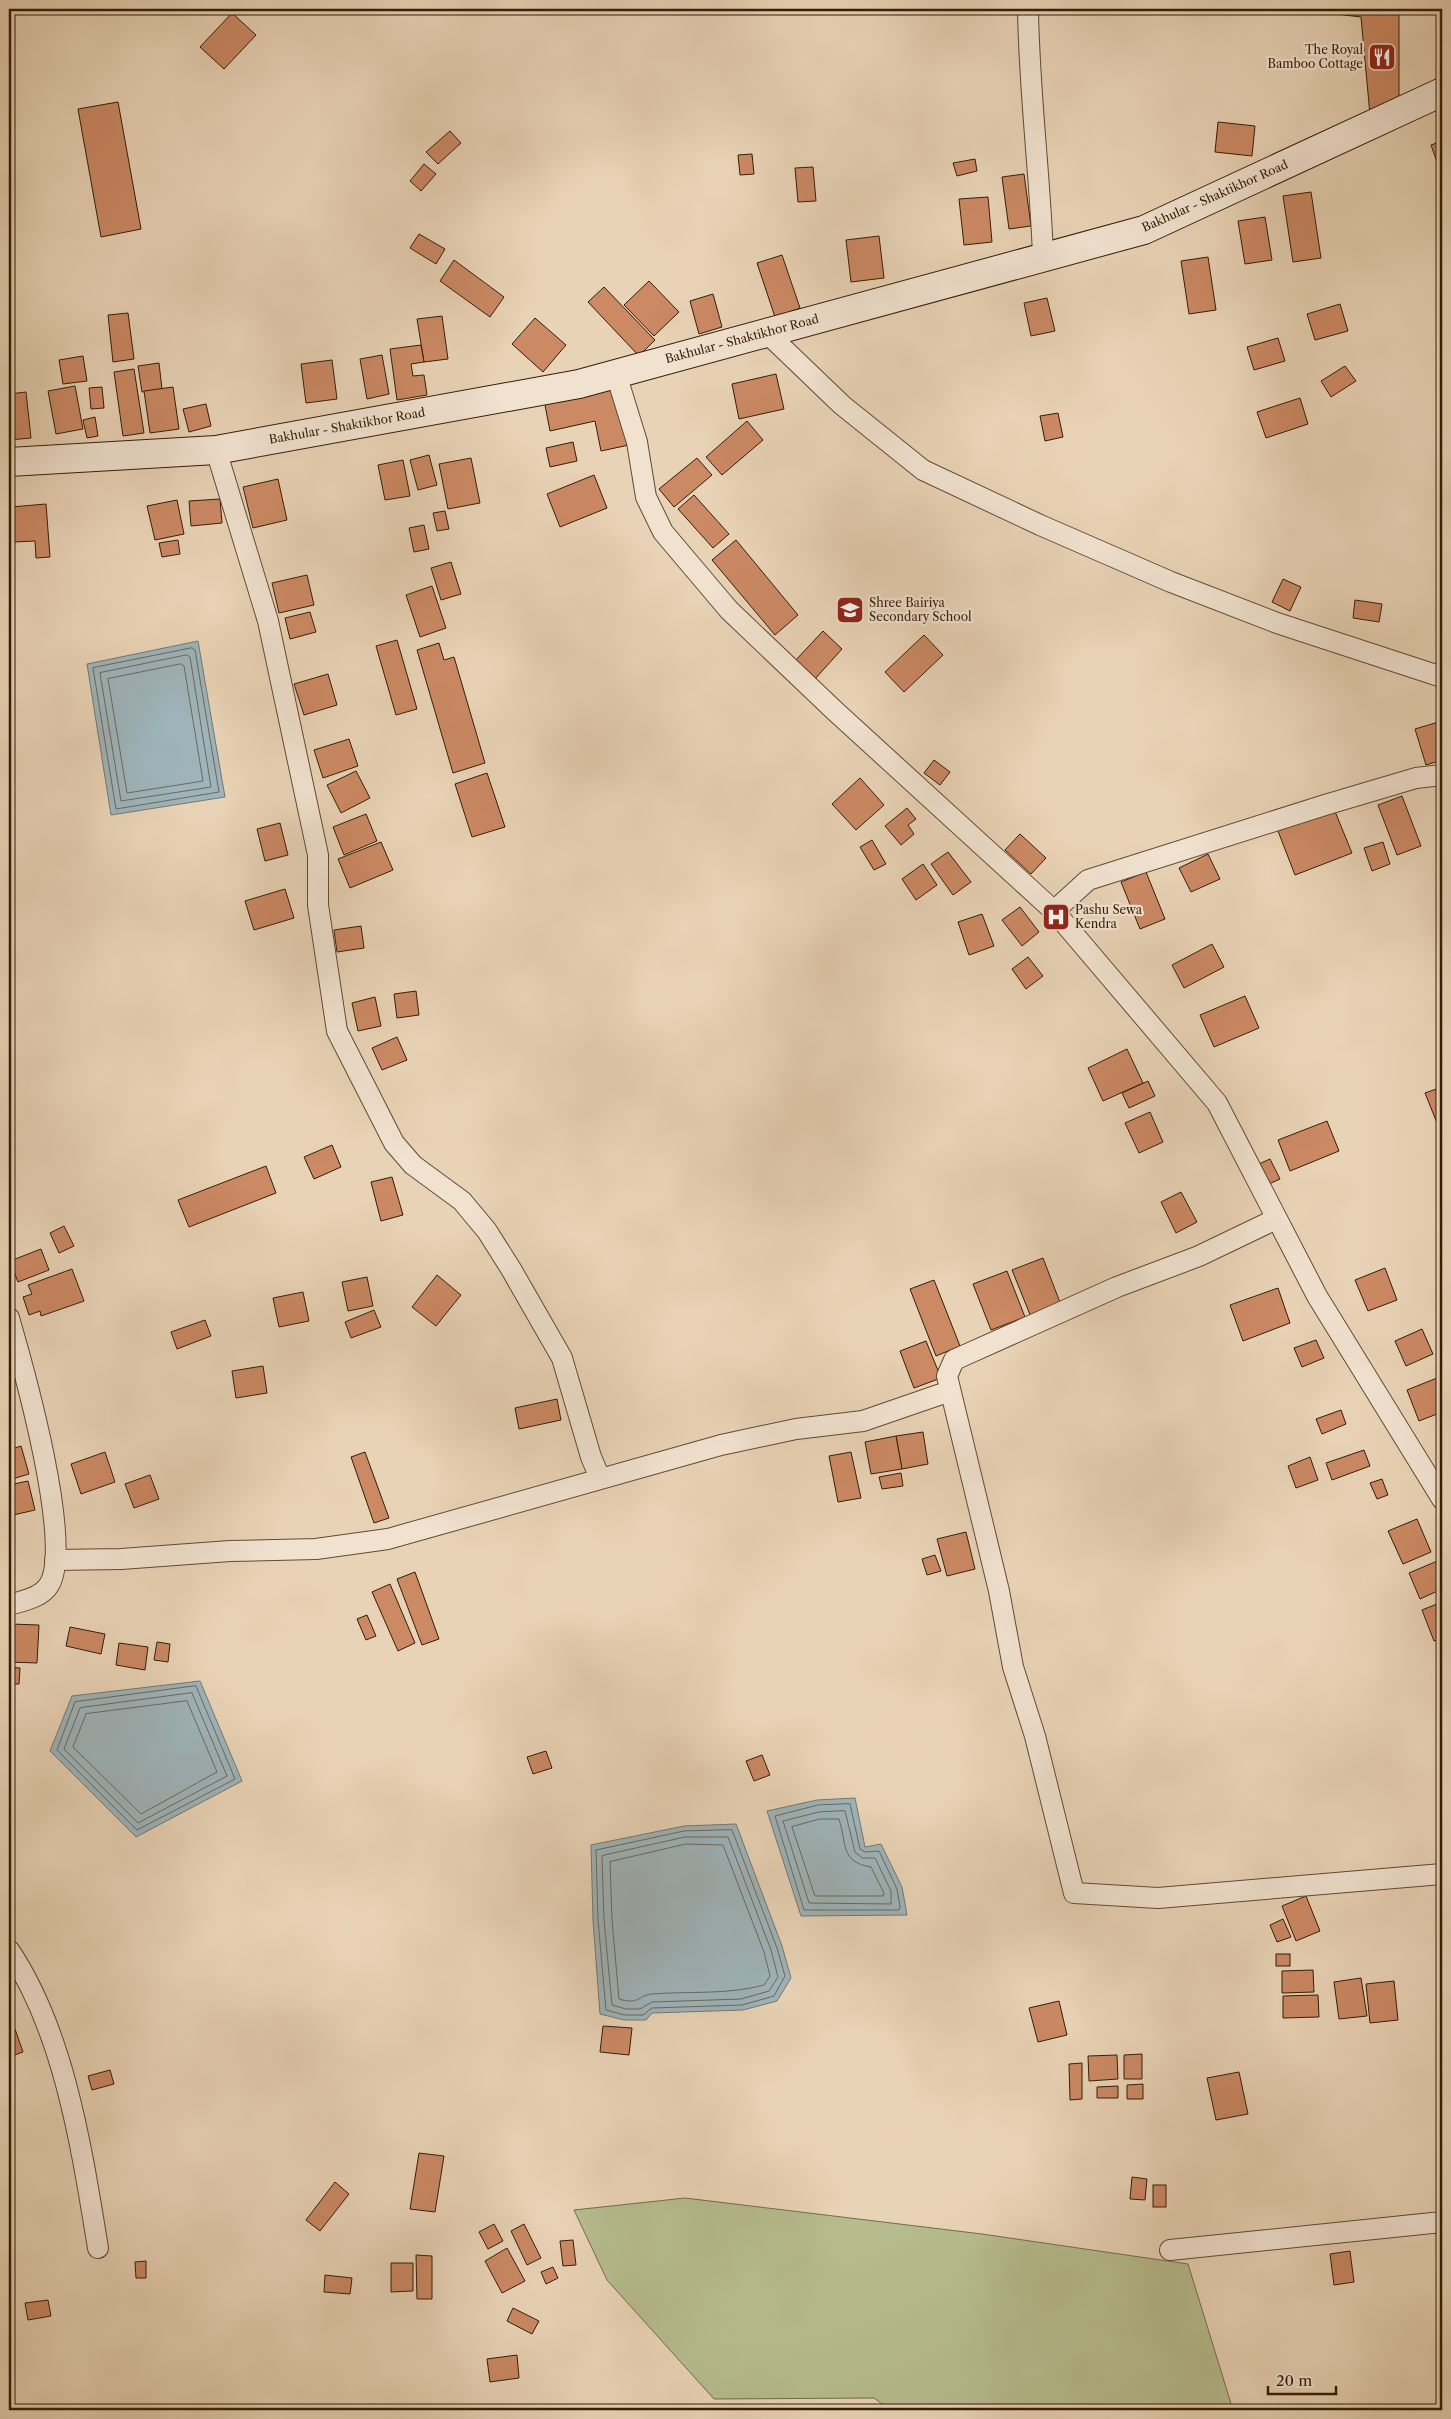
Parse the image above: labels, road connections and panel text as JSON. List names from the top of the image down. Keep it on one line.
{"streets":{"street":["Bakhular - Shaktikhor Road"]},"places":{"restaurant":["The Royal Bamboo Cottage"],"school or university":["Shree Bairiya Secondary School"],"hospital":["Pashu Sewa Kendra"]},"scale_bar":"20 m"}
